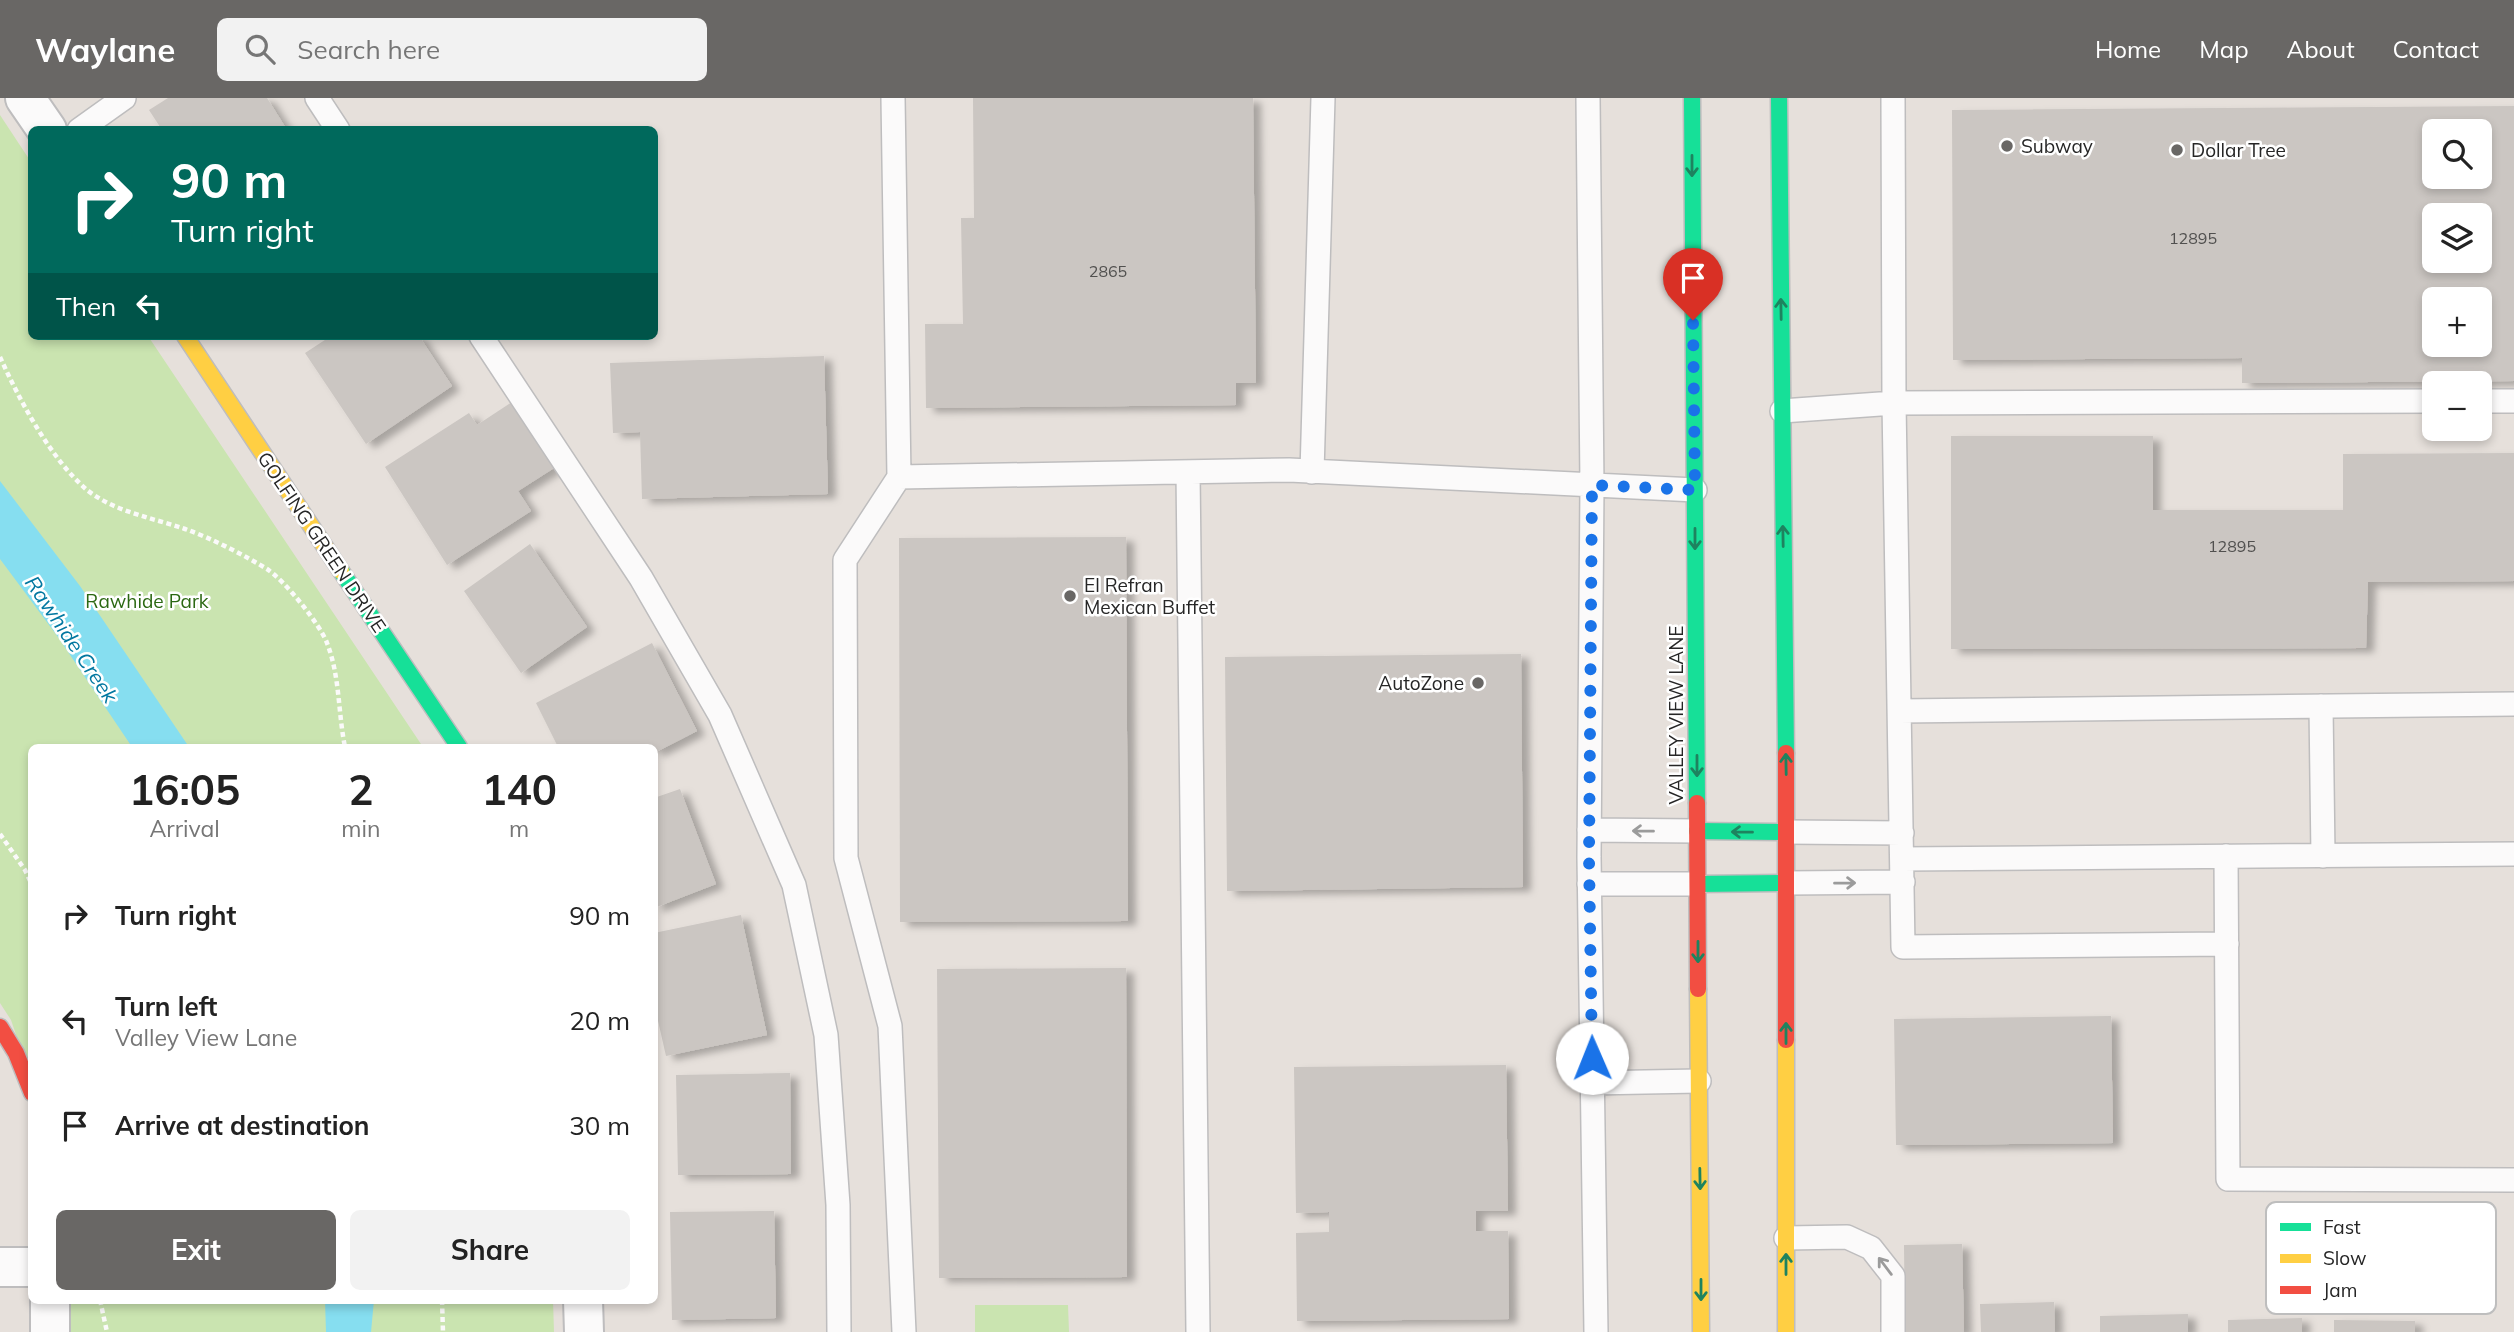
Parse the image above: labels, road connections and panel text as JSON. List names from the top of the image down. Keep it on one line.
{"streets":{"main road":["GOLFING GREEN DRIVE","VALLEY VIEW LANE"]},"water":["Rawhide Creek"],"parks":["Rawhide Park"],"places":["Subway","Dollar Tree","El Refran Mexican Buffet","AutoZone"],"house_numbers":["12895","2865","12895"],"legend":["Fast","Slow","Jam"],"page":{"header":"Waylane","search":"Search here","nav":["Home","Map","About","Contact"],"map_buttons":["+","−"],"turn":["90 m","Turn right"],"then":"Then","eta":["16:05","Arrival","2","min","140","m"],"list":[{"name":"Turn right","value":"90 m"},{"name":"Turn left","note":"Valley View Lane","value":"20 m"},{"name":"Arrive at destination","value":"30 m"}],"buttons":["Exit","Share"]}}
